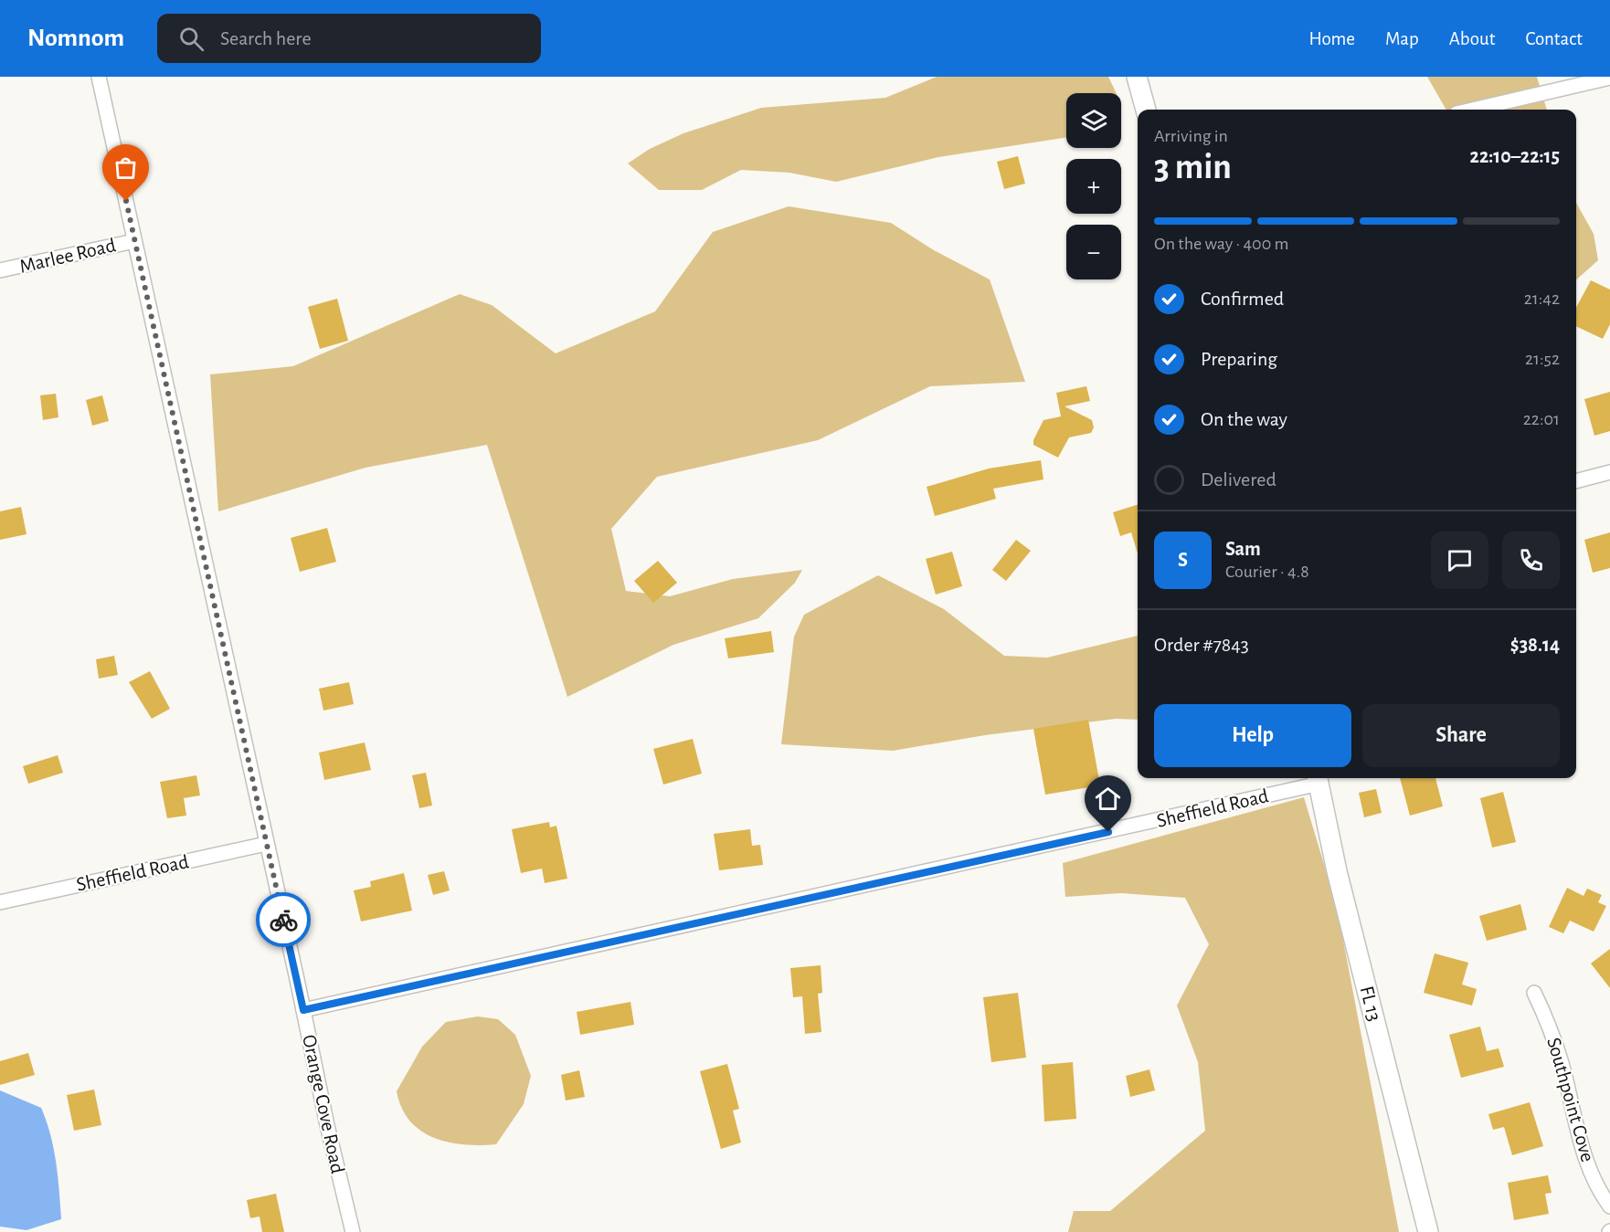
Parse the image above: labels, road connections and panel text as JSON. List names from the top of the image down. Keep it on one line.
{"streets":{"main road":["FL 13"],"street":["Marlee Road","Sheffield Road","Southpoint Cove","Orange Cove Road"]},"crossings":[["Marlee Road","Orange Cove Road"],["Sheffield Road","FL 13"],["Sheffield Road","Orange Cove Road"]],"page":{"header":"Nomnom","search":"Search here","nav":["Home","Map","About","Contact"],"map_buttons":["+","−"],"heading":["3 min","Arriving in","22:10–22:15"],"panel":["Sam","Courier · 4.8","Order #7843","$38.14"],"bar":"On the way · 400 m","list":[["Confirmed","21:42"],["Preparing","21:52"],["On the way","22:01"],"Delivered"],"round":"S","buttons":["Help","Share"]}}
